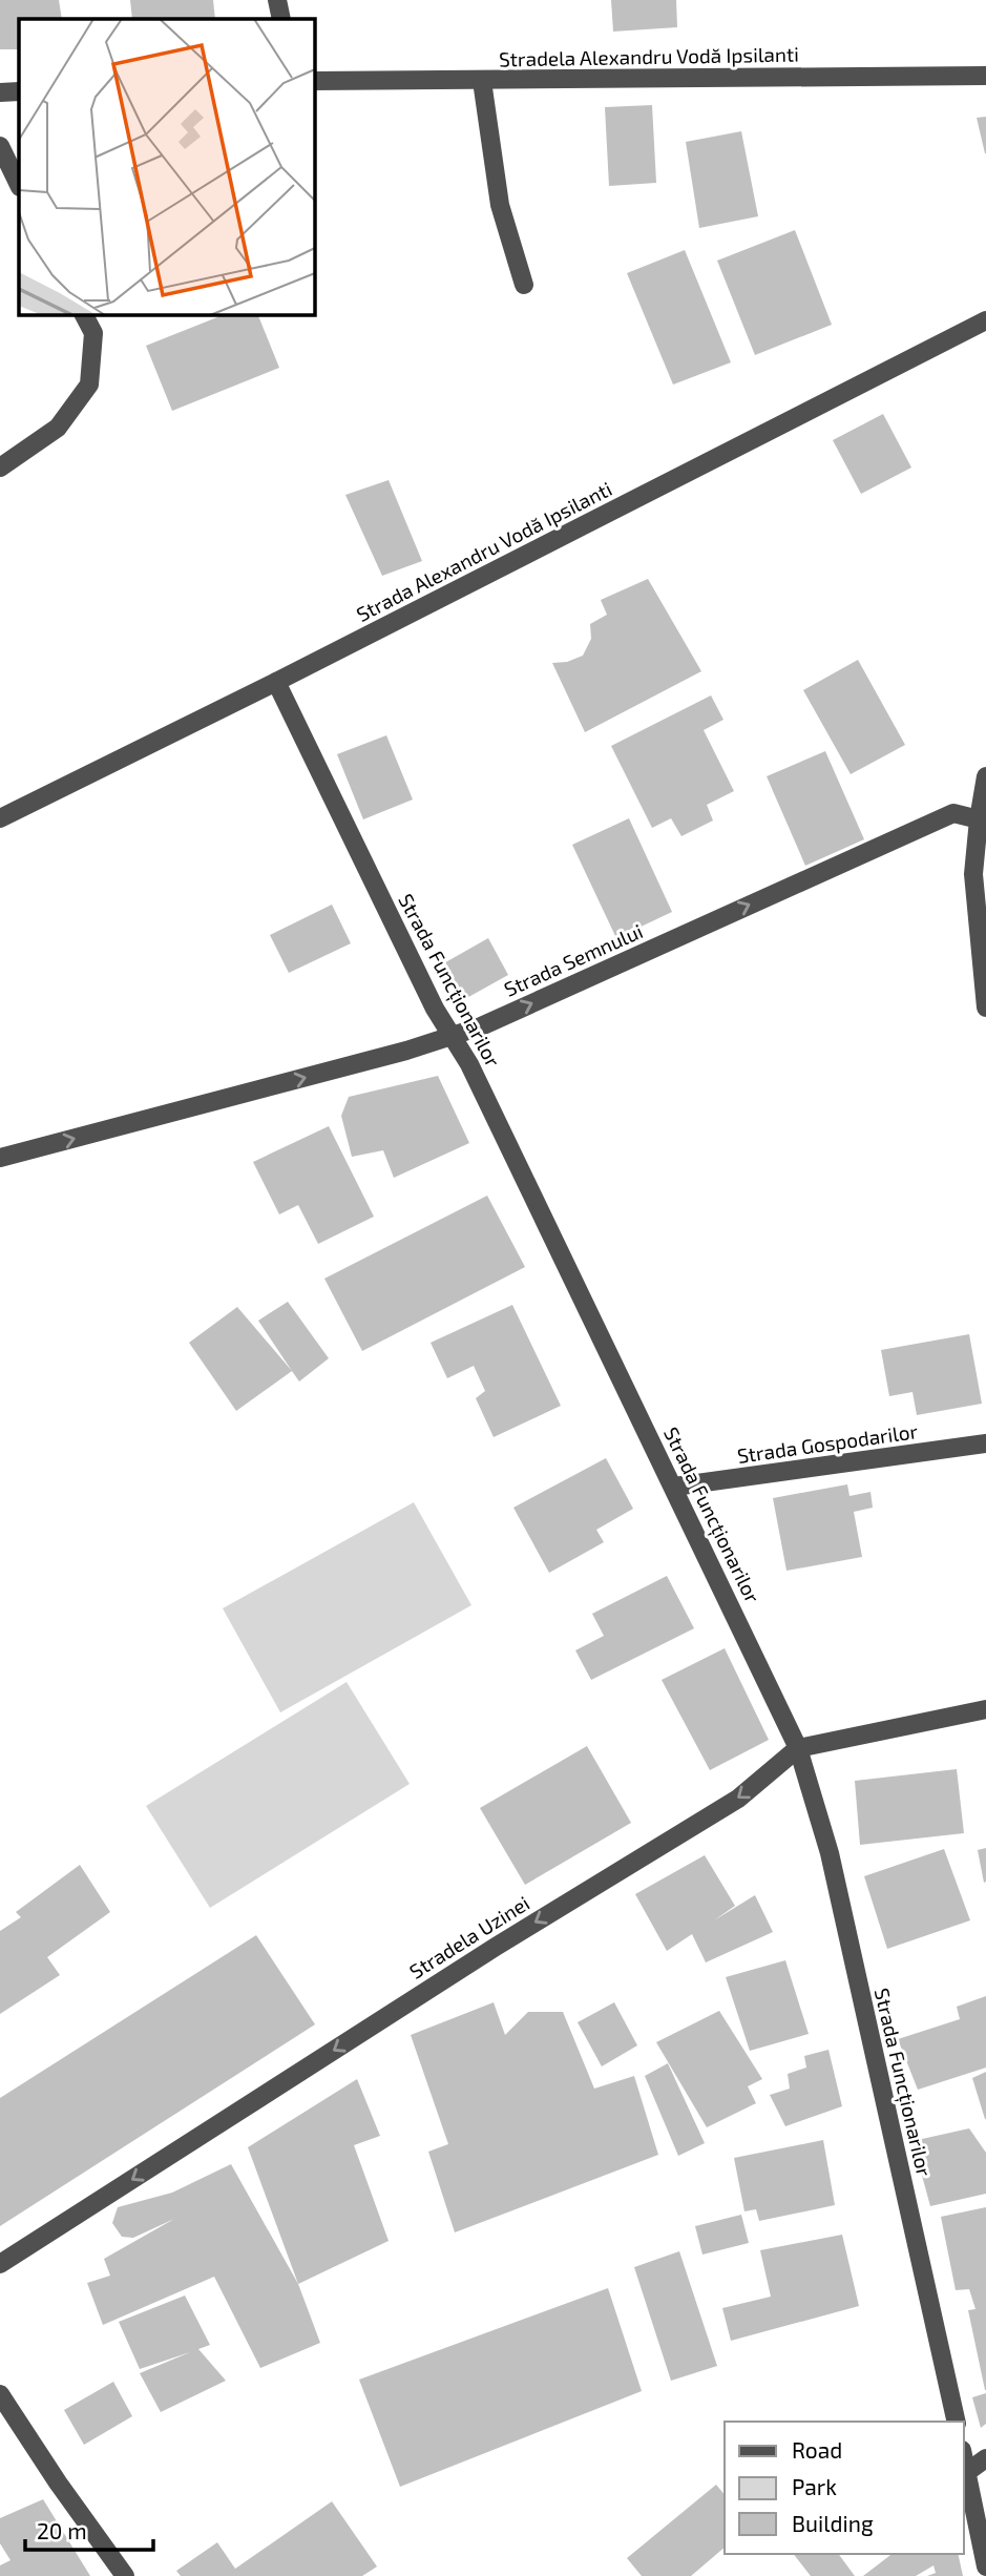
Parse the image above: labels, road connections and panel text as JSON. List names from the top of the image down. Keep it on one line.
{"streets":{"street":["Stradela Alexandru Vodă Ipsilanti","Strada Alexandru Vodă Ipsilanti","Strada Semnului","Strada Funcționarilor","Strada Gospodarilor","Stradela Uzinei"]},"crossings":[["Strada Alexandru Vodă Ipsilanti","Strada Funcționarilor"],["Strada Semnului","Strada Funcționarilor"],["Strada Funcționarilor","Strada Gospodarilor"],["Strada Funcționarilor","Stradela Uzinei"]],"one_way":["Strada Semnului","Stradela Uzinei"],"legend":["Road","Park","Building"],"scale_bar":"20 m"}
